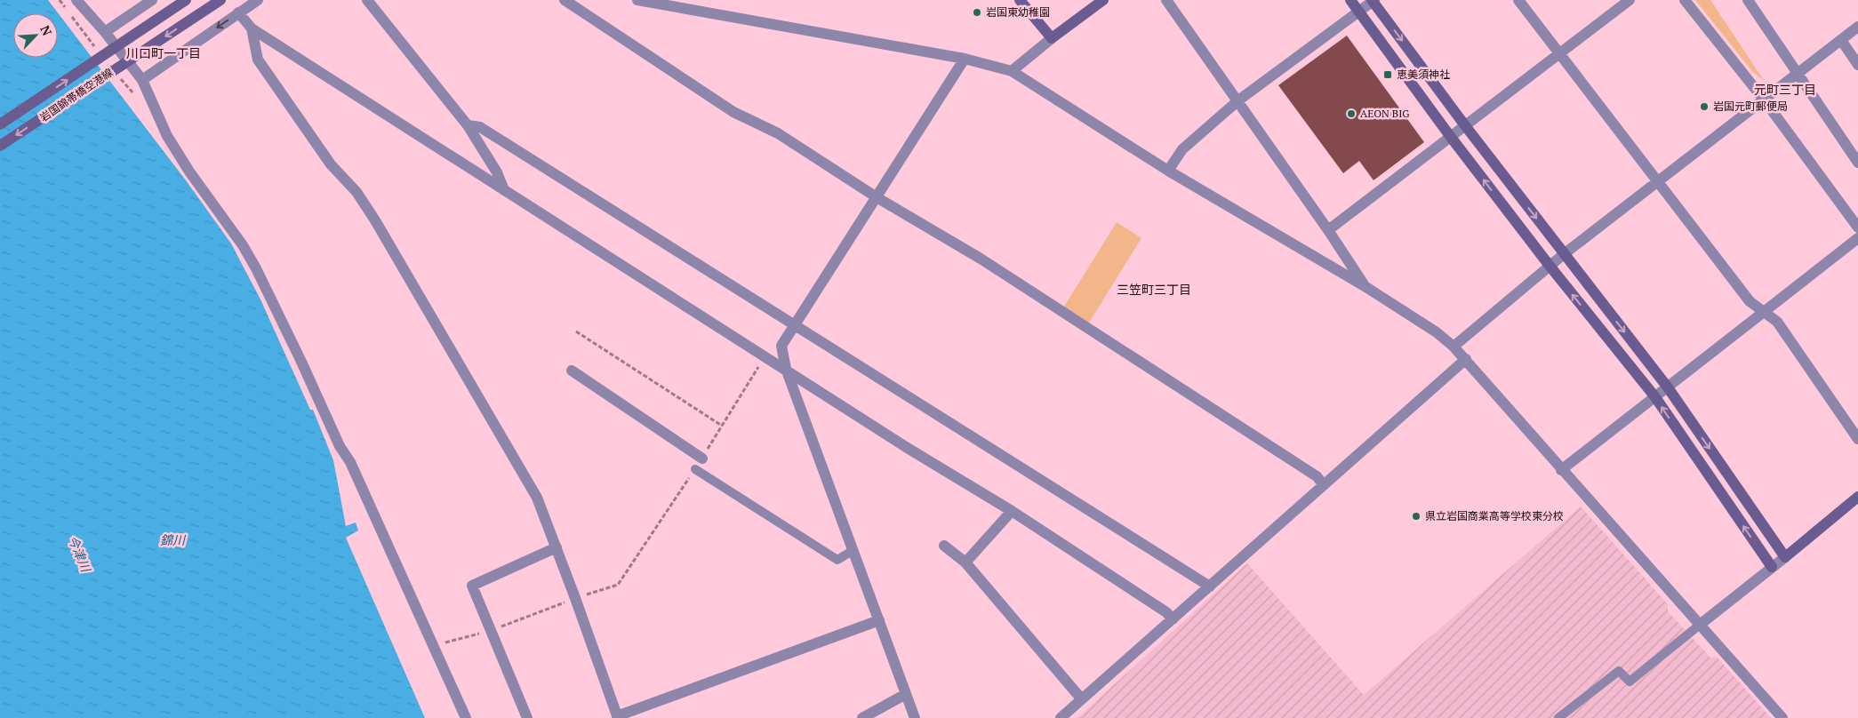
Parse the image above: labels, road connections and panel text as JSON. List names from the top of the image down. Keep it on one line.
{"streets":{"street":["岩国錦帯橋空港線"]},"districts":["川口町一丁目","元町三丁目","三笠町三丁目"],"water":["錦川","今津川"],"places":{"other":["岩国東幼稚園","岩国元町郵便局","AEON BIG","県立岩国商業高等学校東分校"],"transit":["恵美須神社"]},"north":"top right"}
